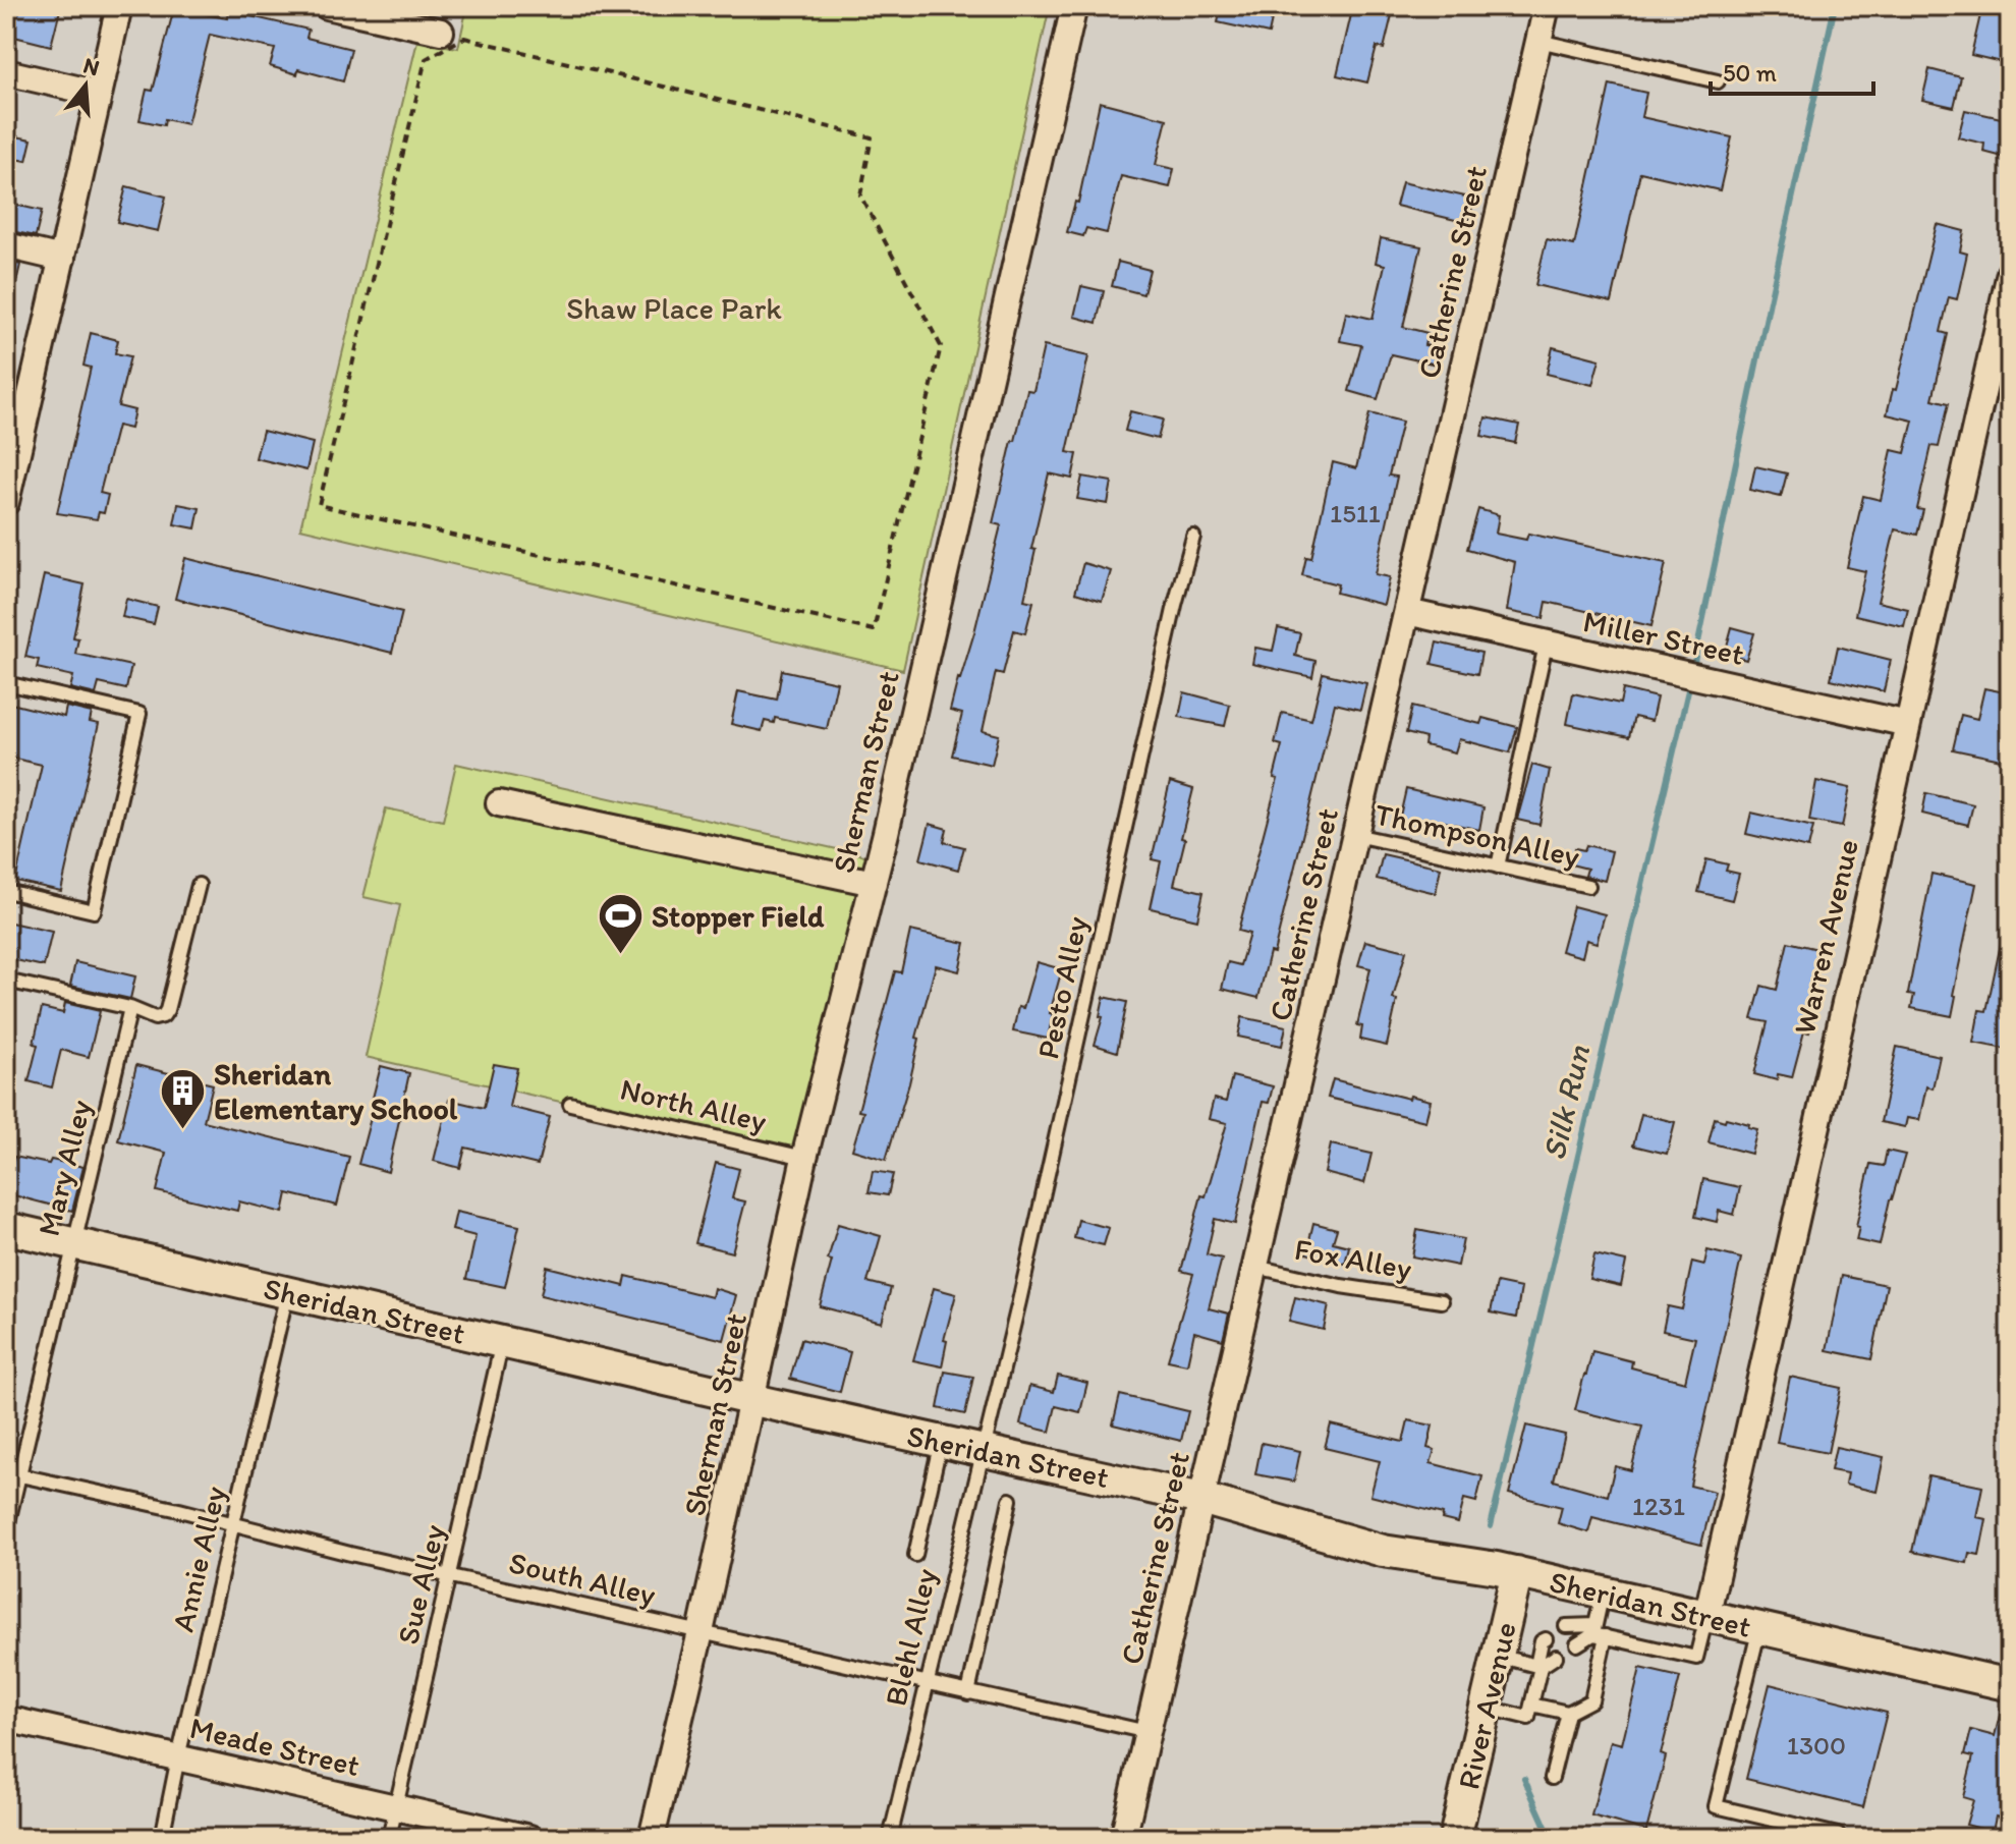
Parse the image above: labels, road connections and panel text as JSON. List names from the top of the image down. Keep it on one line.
{"streets":{"street":["Catherine Street","Miller Street","Sherman Street","Warren Avenue","Sheridan Street","River Avenue","Meade Street"],"lane":["Thompson Alley","Pesto Alley","North Alley","Mary Alley","Fox Alley","Annie Alley","South Alley","Sue Alley","Blehl Alley"]},"crossings":[["Catherine Street","Miller Street"],["Catherine Street","Thompson Alley"],["Catherine Street","Fox Alley"],["Catherine Street","Sheridan Street"],["Catherine Street","South Alley"],["Miller Street","Warren Avenue"],["Sherman Street","North Alley"],["Sherman Street","Sheridan Street"],["Sherman Street","South Alley"],["Warren Avenue","Sheridan Street"],["Pesto Alley","Sheridan Street"],["Pesto Alley","Blehl Alley"],["Mary Alley","Sheridan Street"],["Mary Alley","South Alley"],["Sheridan Street","Annie Alley"],["Sheridan Street","Sue Alley"],["Sheridan Street","Blehl Alley"],["Sheridan Street","River Avenue"],["Annie Alley","South Alley"],["Annie Alley","Meade Street"],["South Alley","Sue Alley"],["South Alley","Blehl Alley"],["Sue Alley","Meade Street"]],"water":["Silk Run"],"parks":["Shaw Place Park"],"places":{"sports":["Stopper Field"],"building":["Sheridan Elementary School"]},"house_numbers":["1511","1231","1300"],"scale_bar":"50 m","north":"top"}
